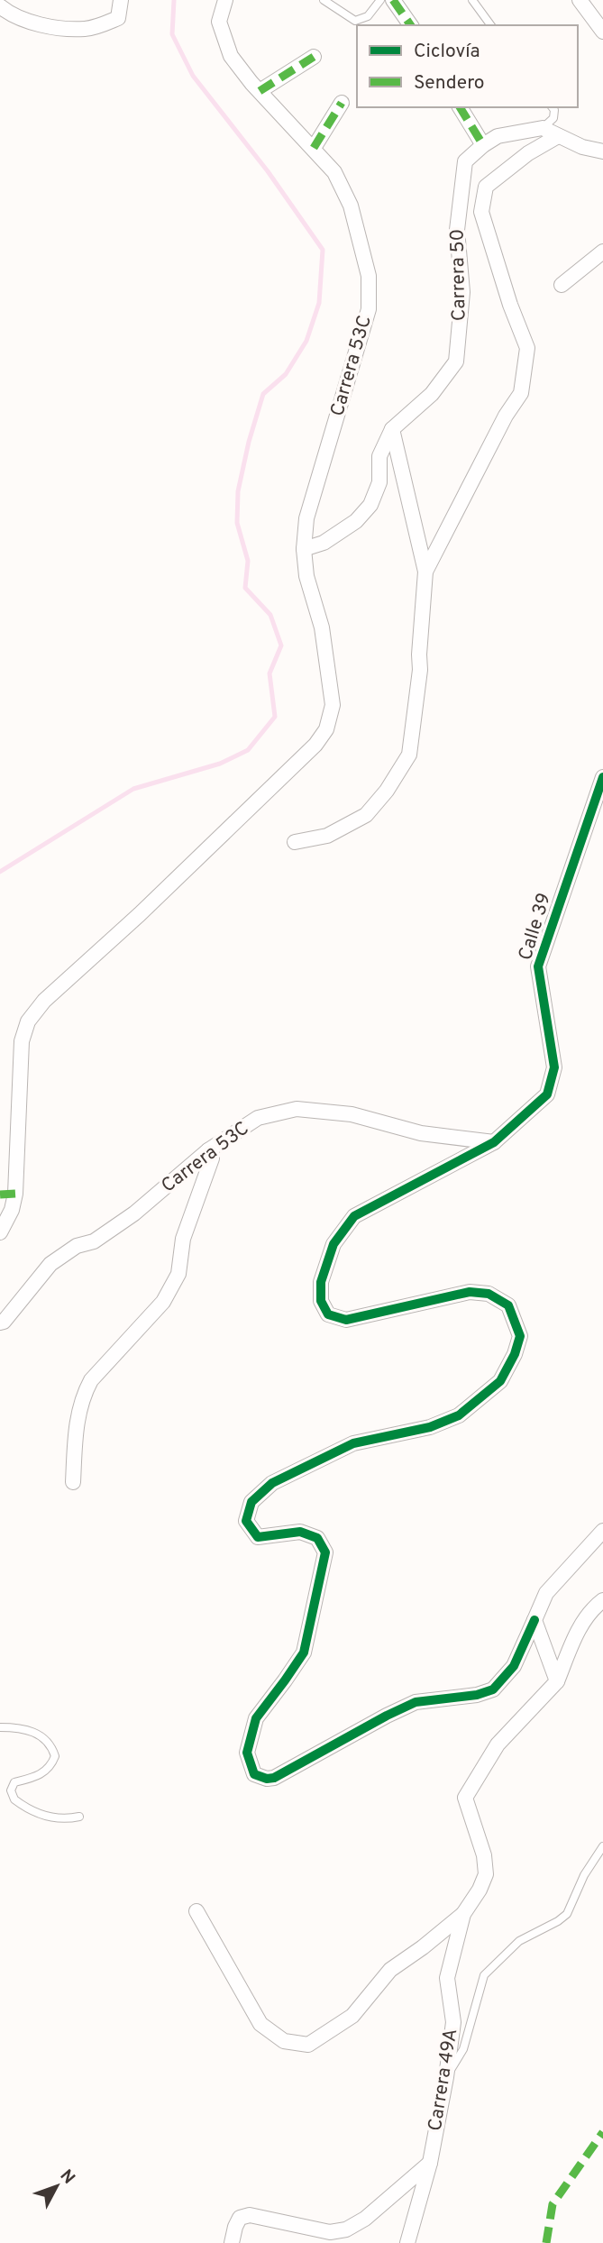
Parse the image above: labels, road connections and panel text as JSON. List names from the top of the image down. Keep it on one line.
{"streets":{"street":["Carrera 50","Carrera 53C","Calle 39","Carrera 49A"]},"crossings":[["Carrera 50","Carrera 53C"],["Carrera 53C","Calle 39"]],"legend":["Ciclovía","Sendero"],"north":"top right"}
